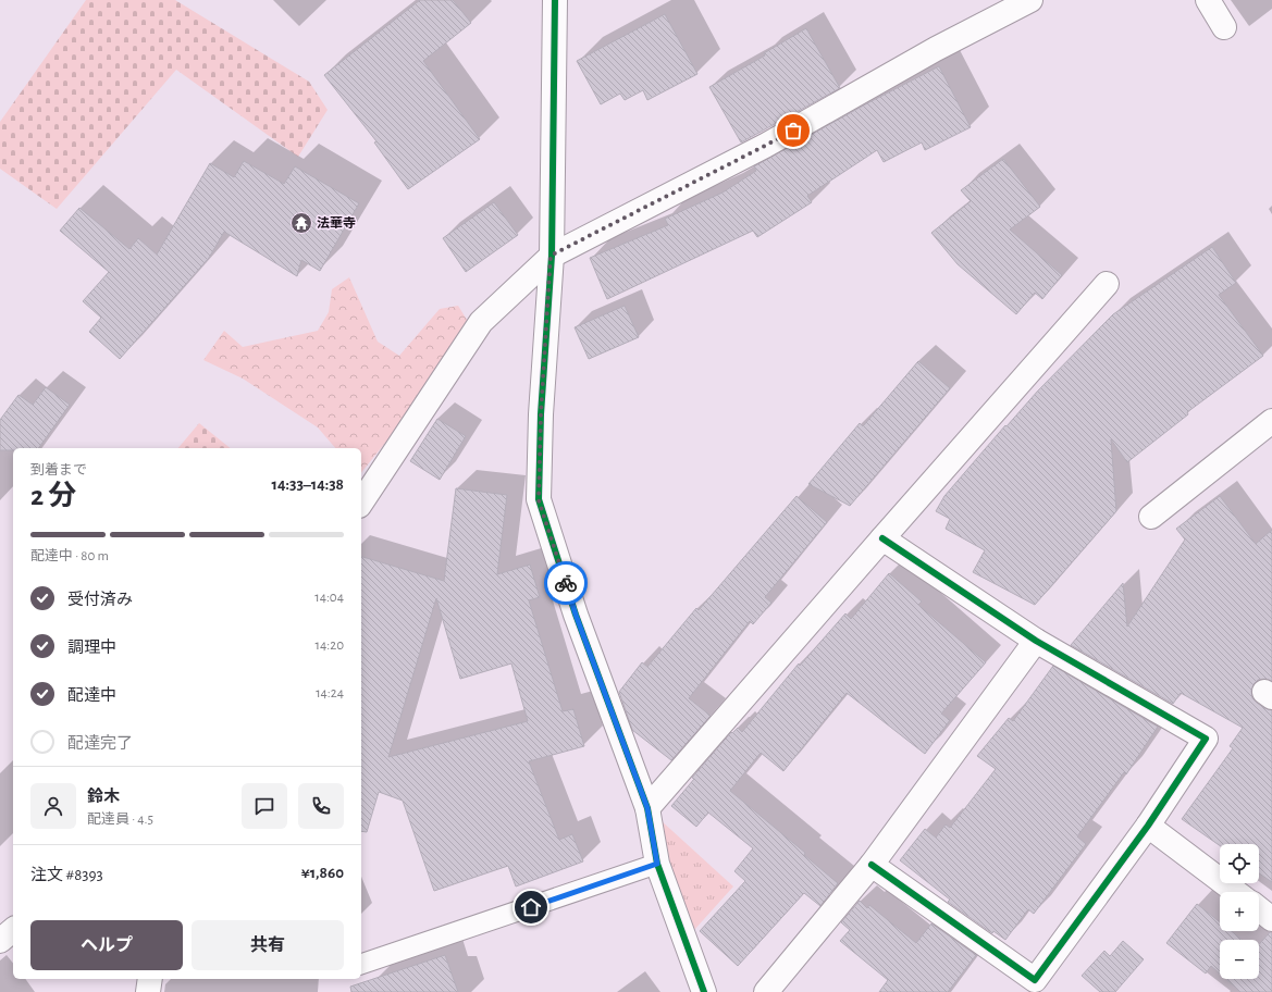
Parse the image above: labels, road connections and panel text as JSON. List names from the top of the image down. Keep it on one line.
{"places":{"temple":["法華寺"]},"page":{"heading":["2 分","到着まで","14:33–14:38"],"panel":["鈴木","配達員 · 4.5","注文 #8393","¥1,860"],"bar":"配達中 · 80 m","list":[["受付済み","14:04"],["調理中","14:20"],["配達中","14:24"],"配達完了"],"map_buttons":["+","−"],"buttons":["ヘルプ","共有"]}}
